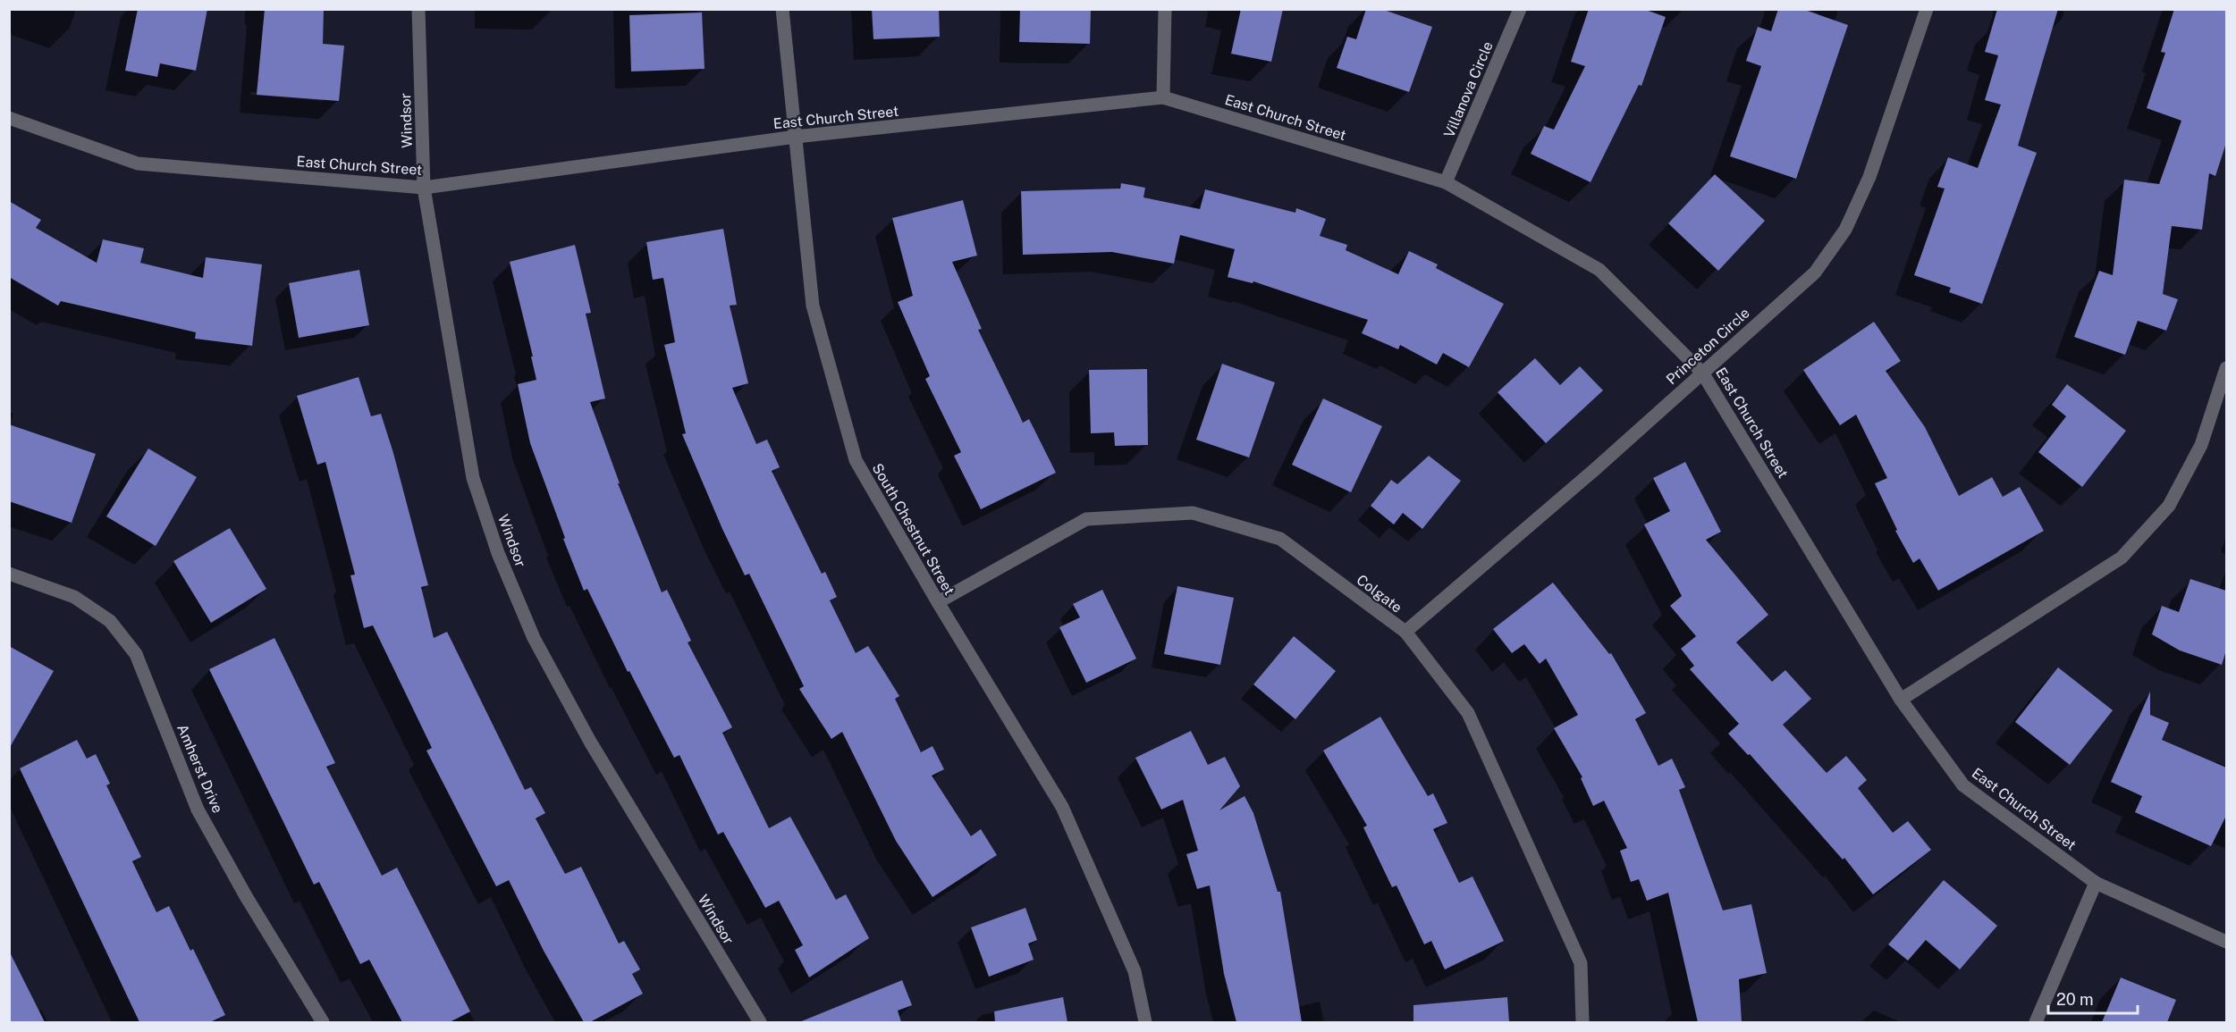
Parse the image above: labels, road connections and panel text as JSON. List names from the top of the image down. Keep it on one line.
{"streets":{"street":["Villanova Circle","East Church Street","Windsor","Princeton Circle","South Chestnut Street","Colgate","Amherst Drive"]},"crossings":[["Villanova Circle","East Church Street"],["East Church Street","Windsor"],["East Church Street","Princeton Circle"],["East Church Street","South Chestnut Street"],["Princeton Circle","Colgate"],["South Chestnut Street","Colgate"]],"scale_bar":"20 m"}
